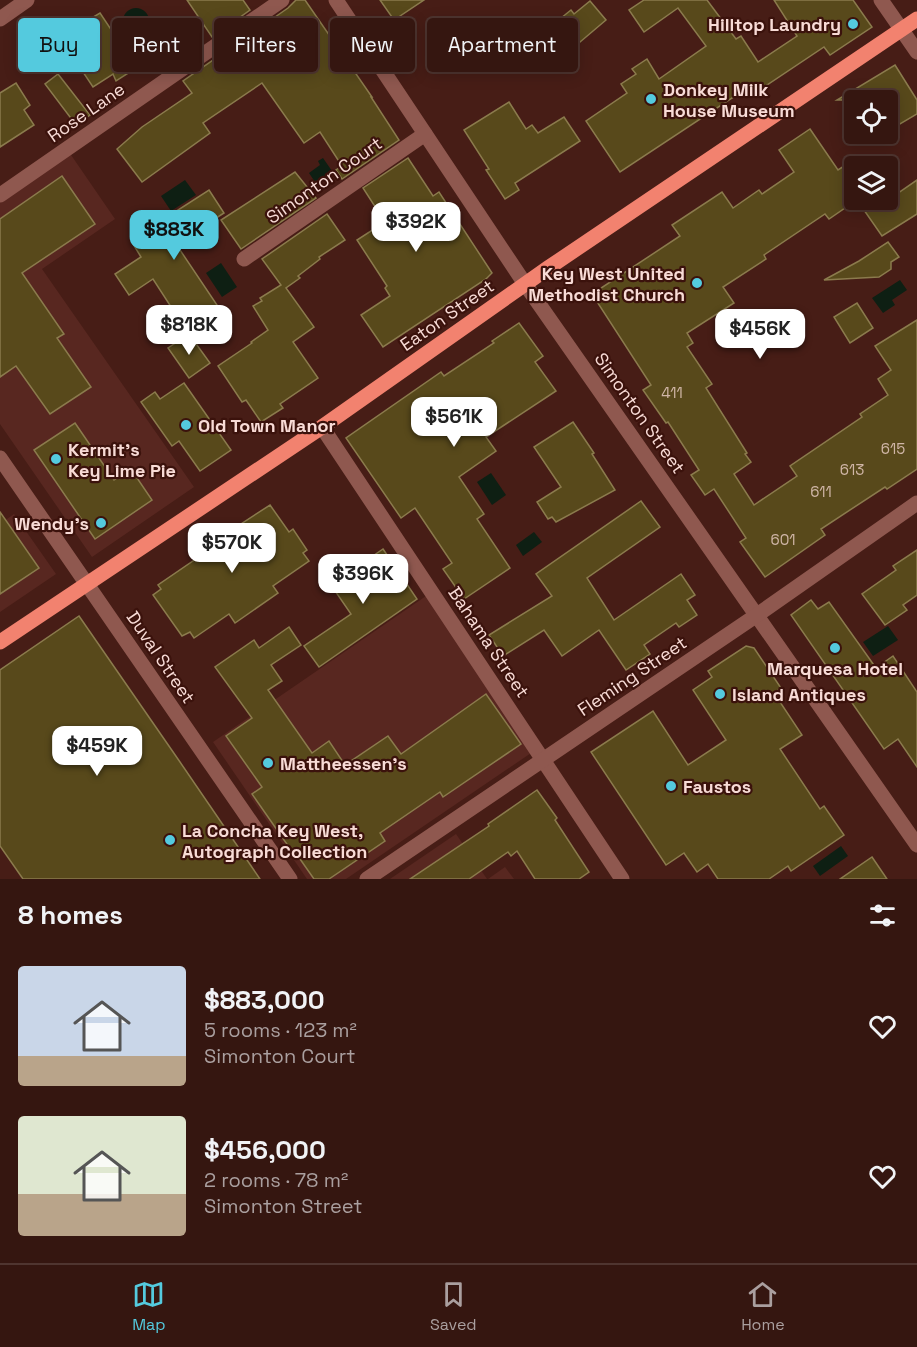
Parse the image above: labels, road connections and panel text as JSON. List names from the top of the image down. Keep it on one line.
{"streets":{"main road":["Eaton Street"],"street":["Rose Lane","Simonton Court","Simonton Street","Bahama Street","Duval Street","Fleming Street"]},"crossings":[["Simonton Court","Simonton Street"],["Eaton Street","Simonton Street"],["Eaton Street","Bahama Street"],["Eaton Street","Duval Street"],["Simonton Street","Fleming Street"],["Bahama Street","Fleming Street"]],"places":["Hilltop Laundry","Donkey Milk House Museum","Key West United Methodist Church","Old Town Manor","Kermit's Key Lime Pie","Wendy's","Marquesa Hotel","Island Antiques","Mattheessen's","Faustos","La Concha Key West, Autograph Collection"],"house_numbers":["411","615","613","611","601"],"page":{"chip":["Buy","Rent","Filters","New","Apartment"],"price":["$392K","$883K","$818K","$456K","$561K","$570K","$396K","$459K"],"heading":"8 homes","list":[{"name":"$883,000","note":"5 rooms · 123 m² · Simonton Court"},{"name":"$456,000","note":"2 rooms · 78 m² · Simonton Street"}],"tabs":["Map","Saved","Home"]}}
